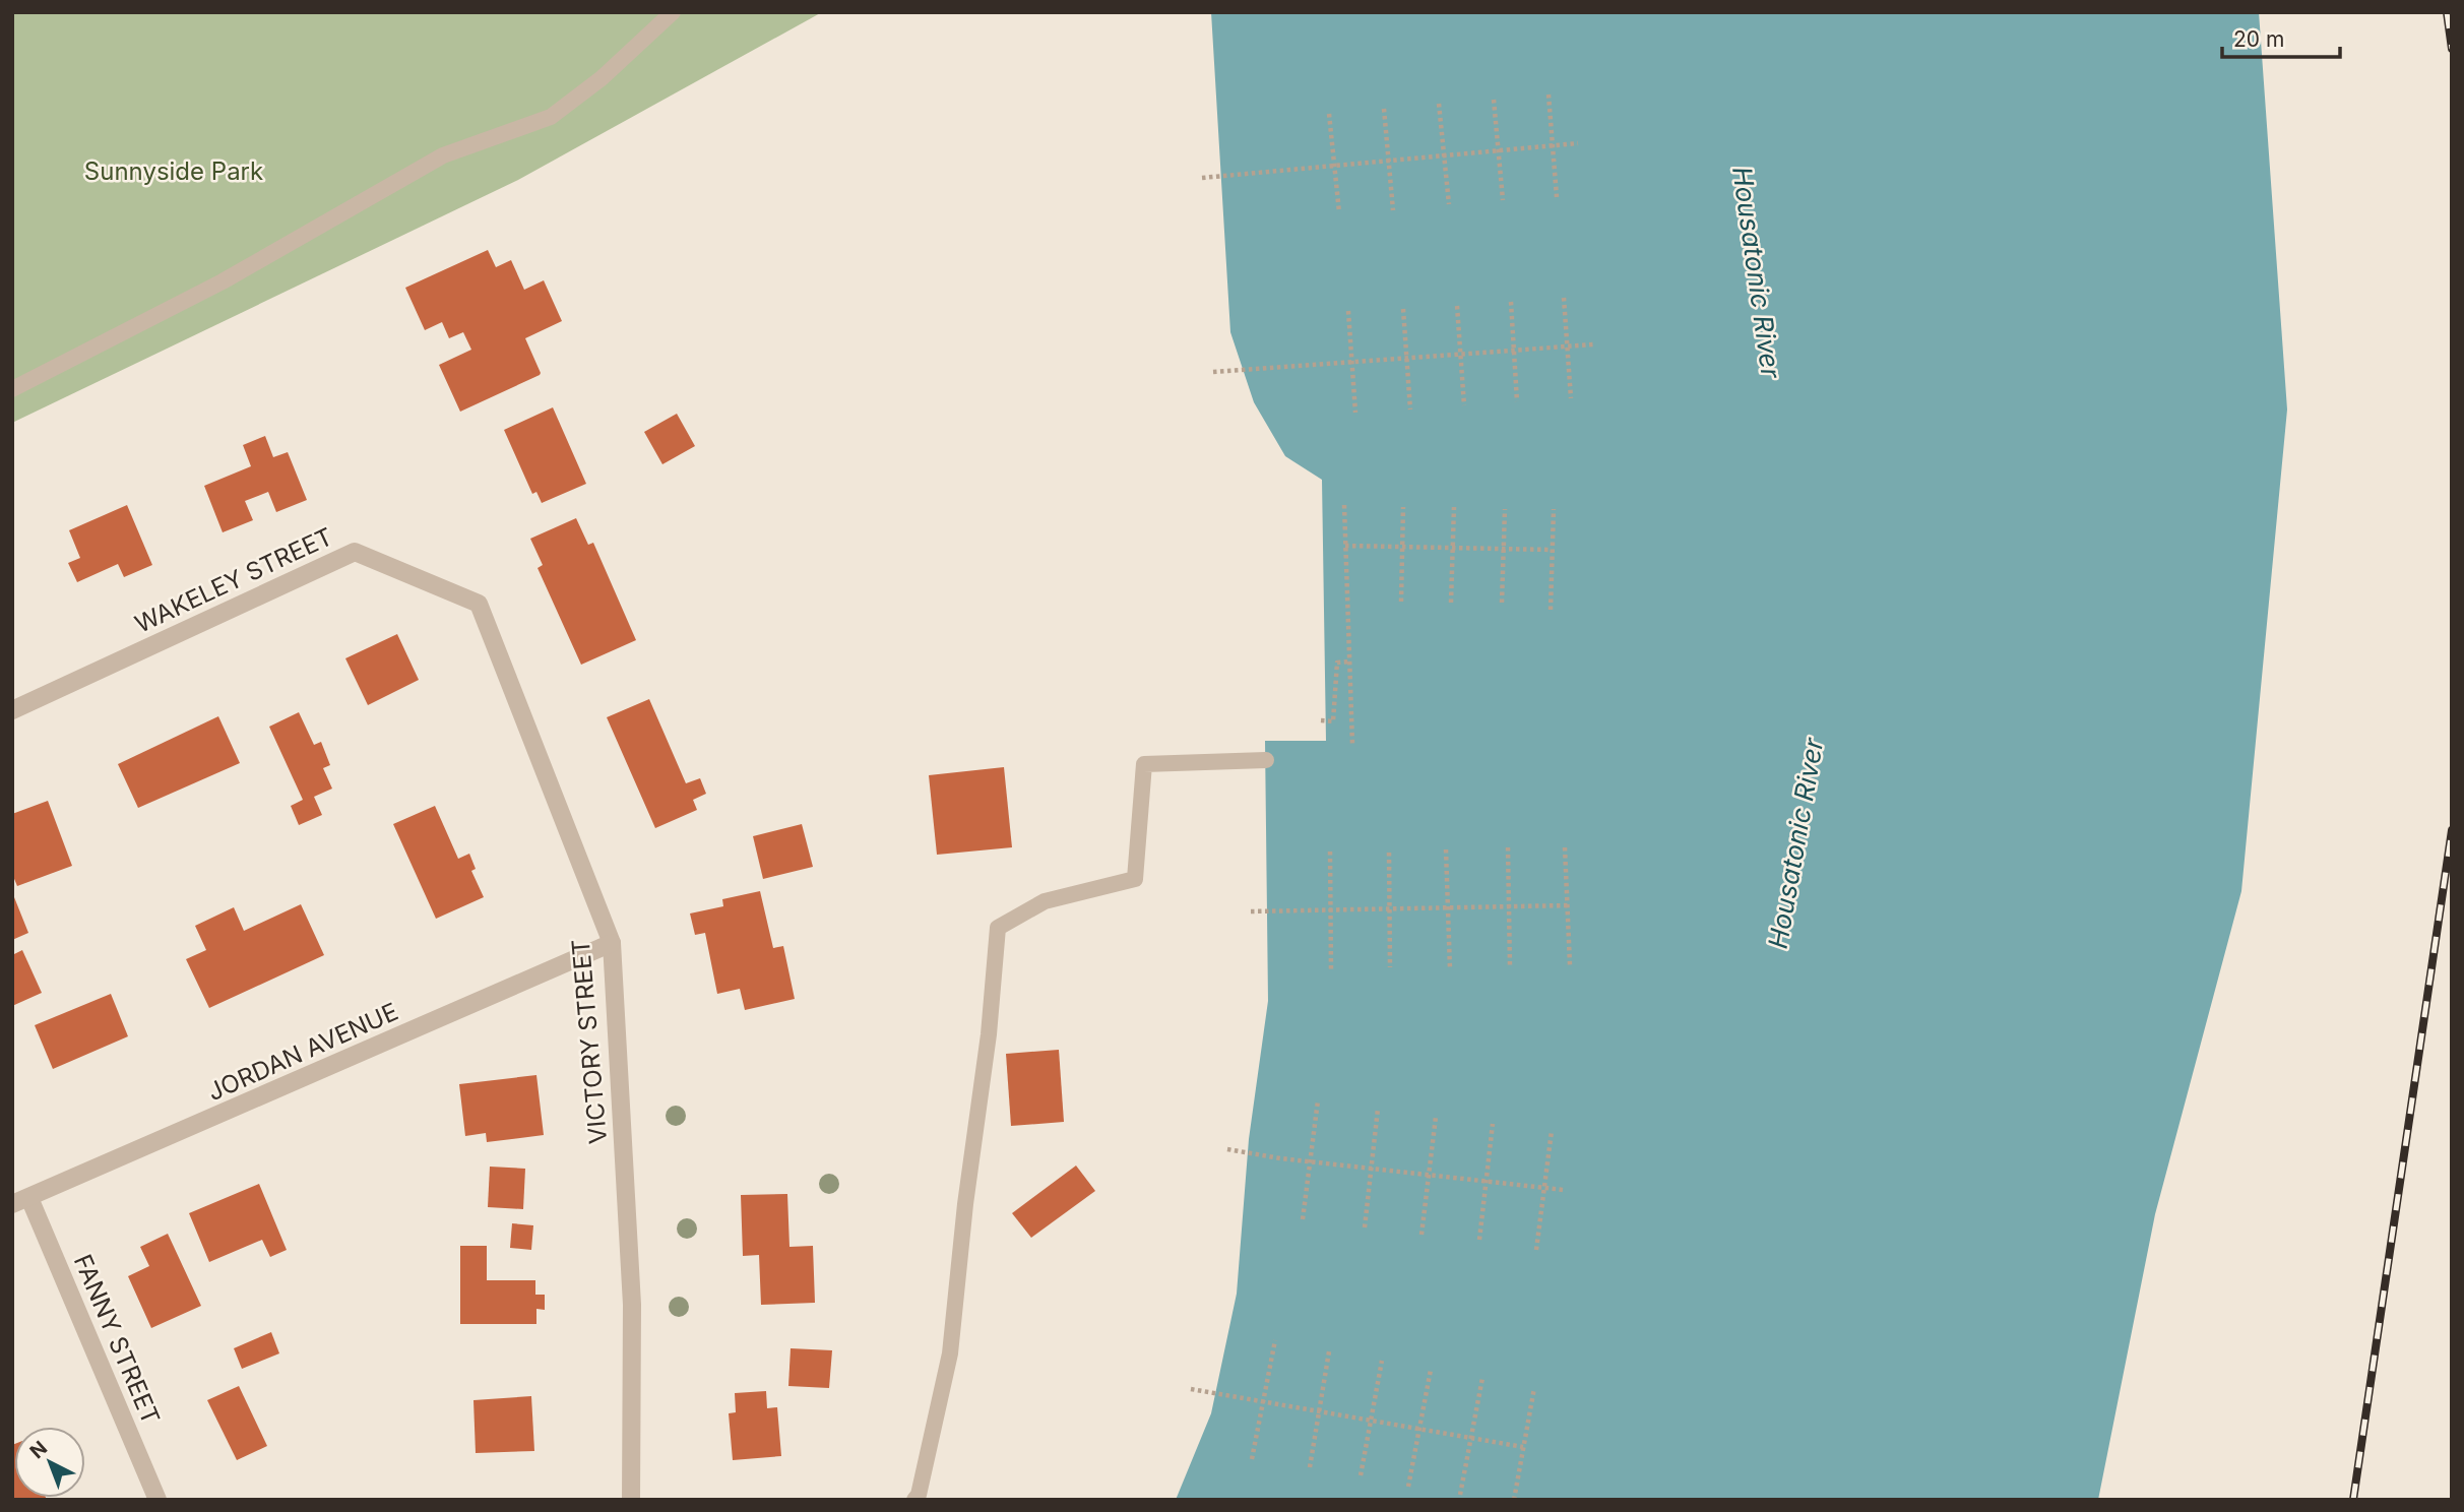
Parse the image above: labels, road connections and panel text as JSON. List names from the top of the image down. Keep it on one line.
{"streets":{"street":["WAKELEY STREET","VICTORY STREET","JORDAN AVENUE","FANNY STREET"]},"crossings":[["WAKELEY STREET","VICTORY STREET"],["VICTORY STREET","JORDAN AVENUE"],["JORDAN AVENUE","FANNY STREET"]],"water":["Housatonic River"],"parks":["Sunnyside Park"],"scale_bar":"20 m","north":"top left"}
